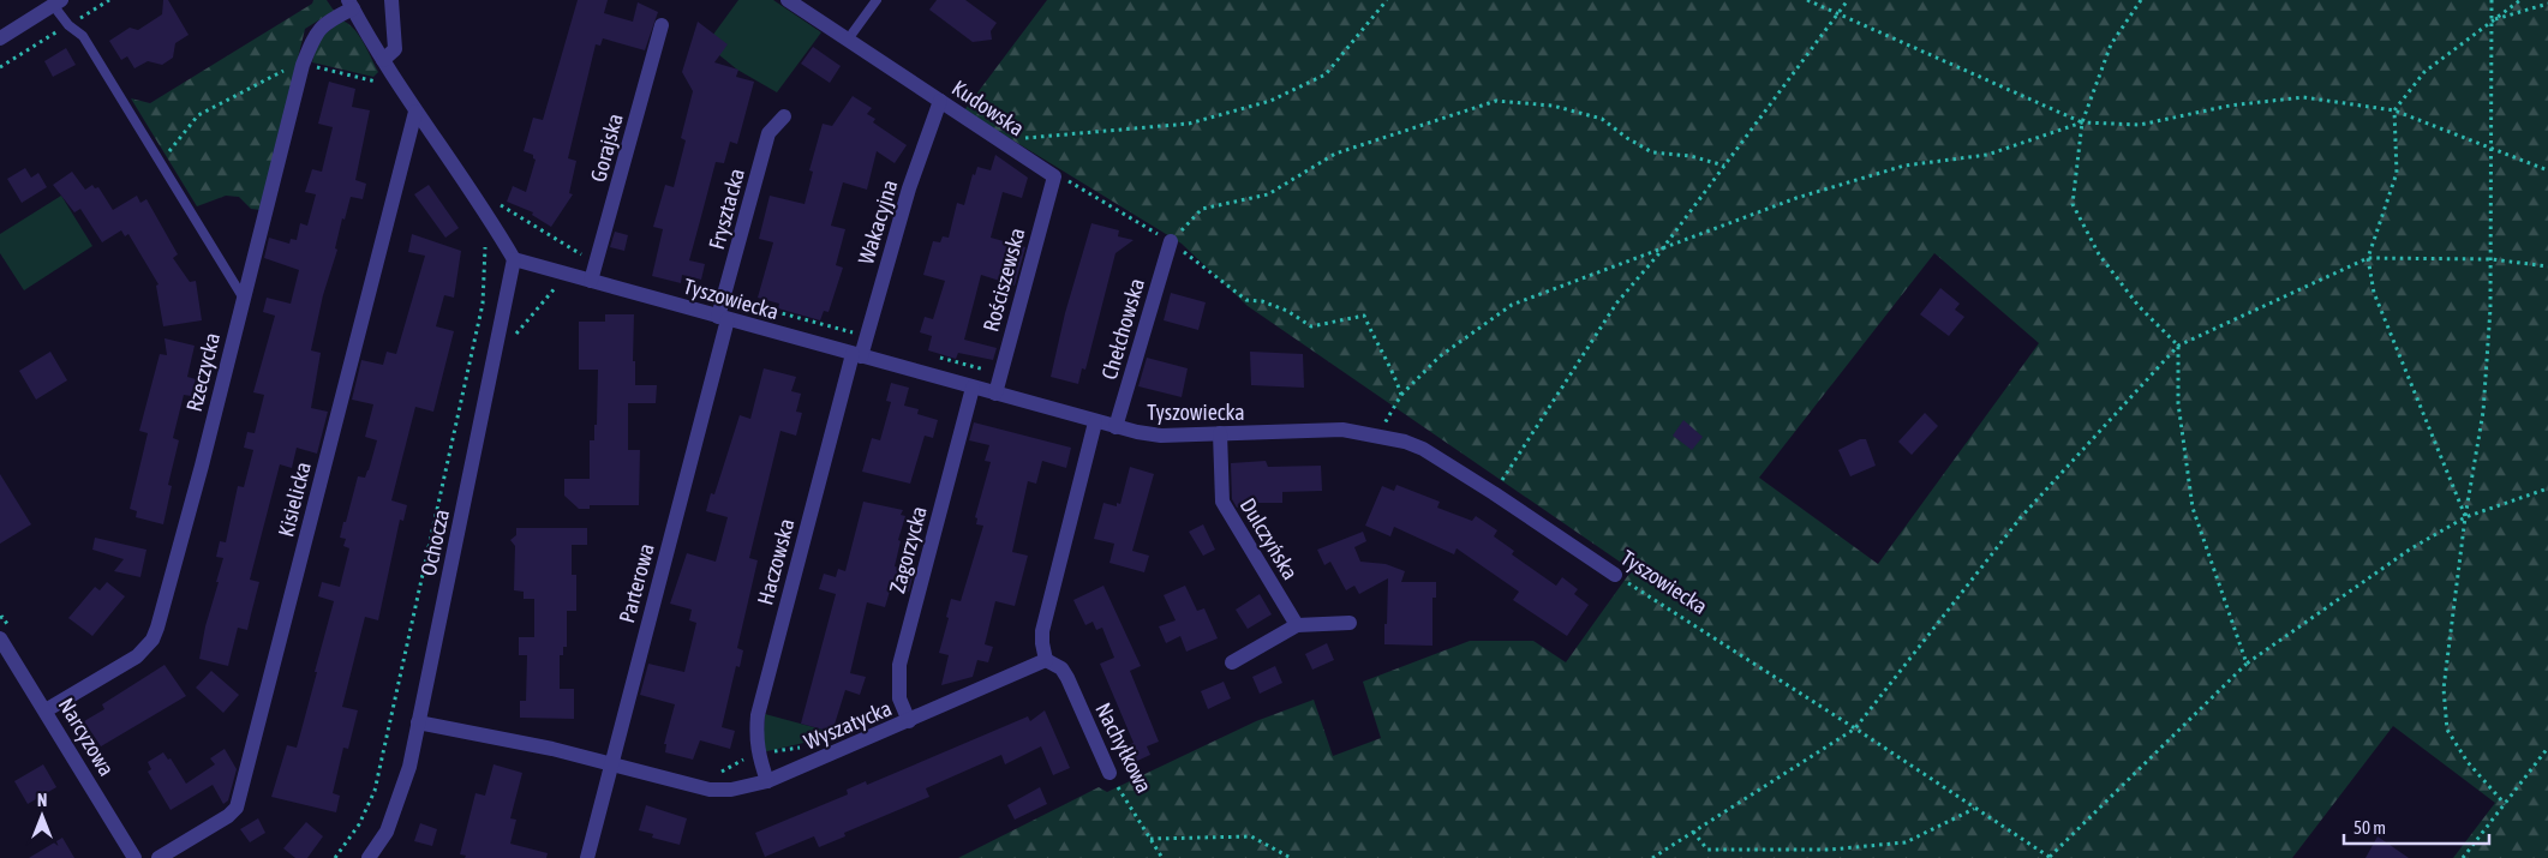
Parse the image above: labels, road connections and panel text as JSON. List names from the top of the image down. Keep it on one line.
{"streets":{"street":["Kudowska","Gorajska","Frysztacka","Wakacyjna","Rościszewska","Tyszowiecka","Chełchowska","Rzeczycka","Kisielicka","Dulczyńska","Ochocza","Zagorzycka","Haczowska","Parterowa","Wyszatycka","Narcyzowa","Nachyłkowa"]},"crossings":[["Kudowska","Wakacyjna"],["Kudowska","Rościszewska"],["Gorajska","Tyszowiecka"],["Frysztacka","Tyszowiecka"],["Frysztacka","Parterowa"],["Wakacyjna","Tyszowiecka"],["Wakacyjna","Haczowska"],["Rościszewska","Tyszowiecka"],["Tyszowiecka","Chełchowska"],["Tyszowiecka","Dulczyńska"],["Tyszowiecka","Ochocza"],["Tyszowiecka","Zagorzycka"],["Tyszowiecka","Haczowska"],["Tyszowiecka","Parterowa"],["Rzeczycka","Narcyzowa"],["Ochocza","Wyszatycka"],["Zagorzycka","Wyszatycka"],["Haczowska","Wyszatycka"],["Parterowa","Wyszatycka"],["Wyszatycka","Nachyłkowa"]],"scale_bar":"50 m","north":"top"}
